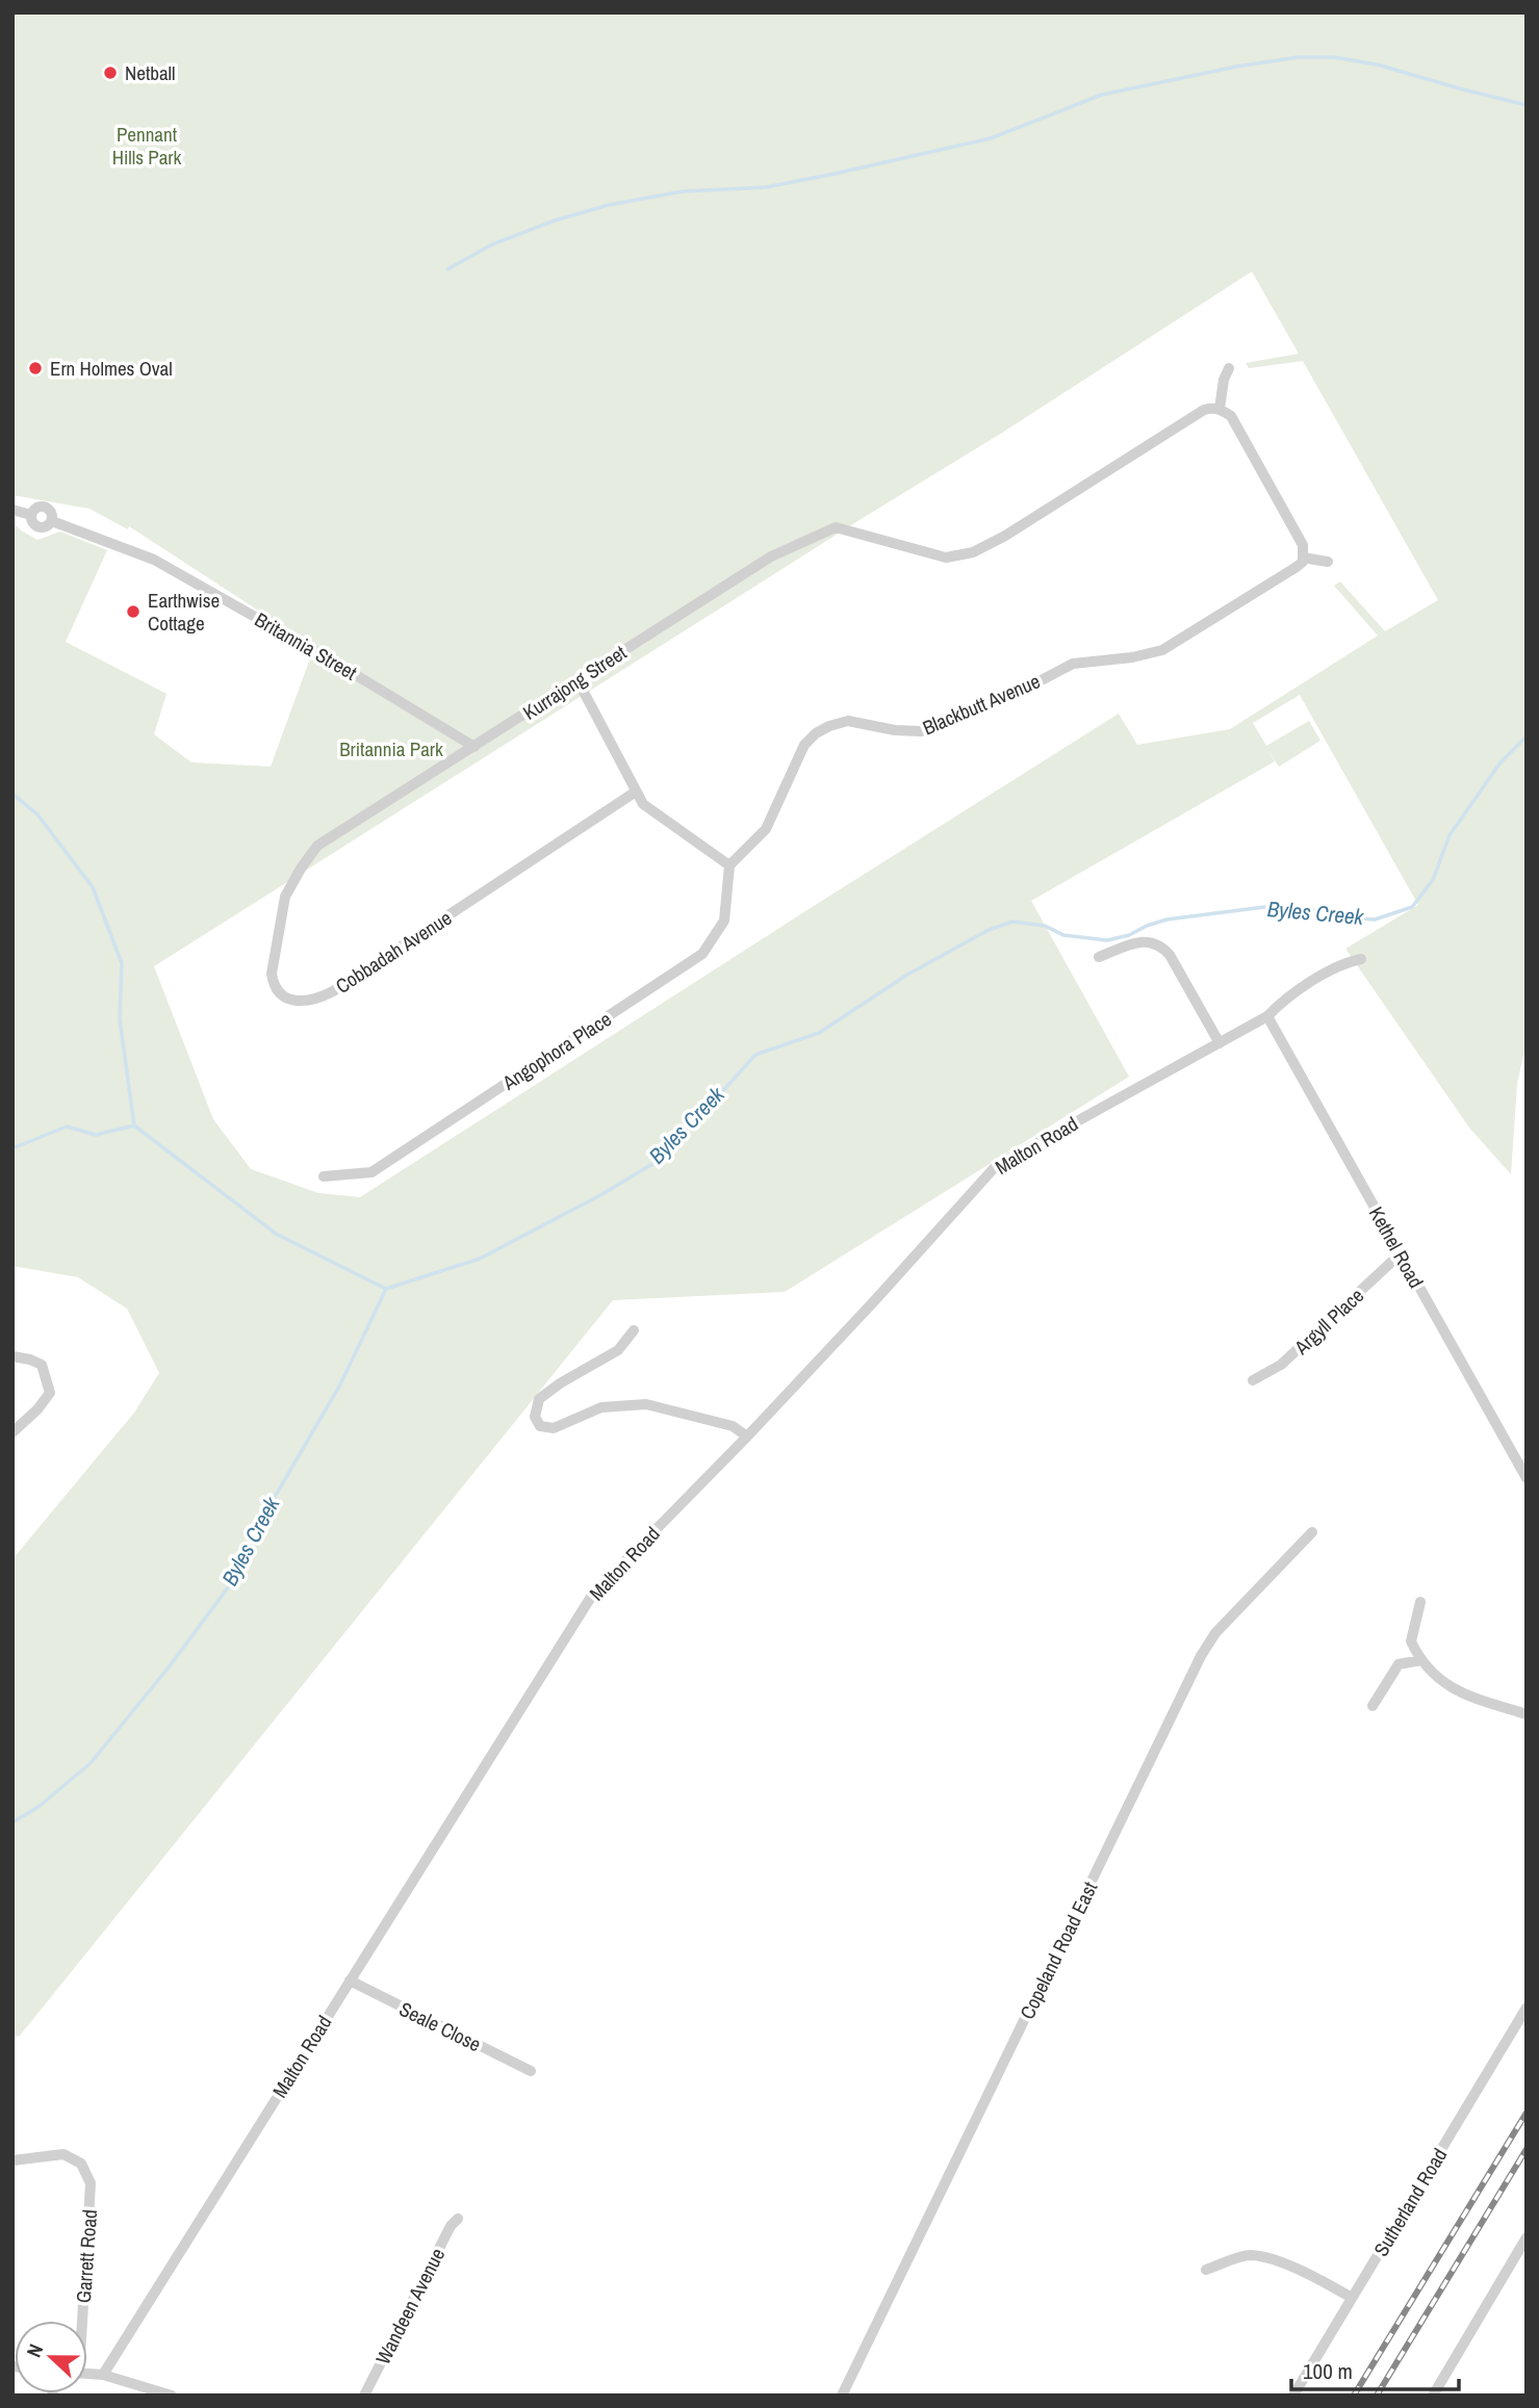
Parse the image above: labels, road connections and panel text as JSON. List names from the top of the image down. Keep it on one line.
{"streets":{"street":["Britannia Street","Kurrajong Street","Blackbutt Avenue","Cobbadah Avenue","Angophora Place","Malton Road","Kethel Road","Argyll Place","Copeland Road East","Seale Close","Sutherland Road","Garrett Road","Wandeen Avenue"]},"crossings":[["Britannia Street","Kurrajong Street"],["Kurrajong Street","Cobbadah Avenue"],["Blackbutt Avenue","Angophora Place"],["Malton Road","Kethel Road"],["Malton Road","Seale Close"],["Kethel Road","Argyll Place"]],"water":["Byles Creek"],"parks":["Pennant Hills Park","Britannia Park"],"places":["Netball","Ern Holmes Oval","Earthwise Cottage"],"scale_bar":"100 m","north":"left"}
